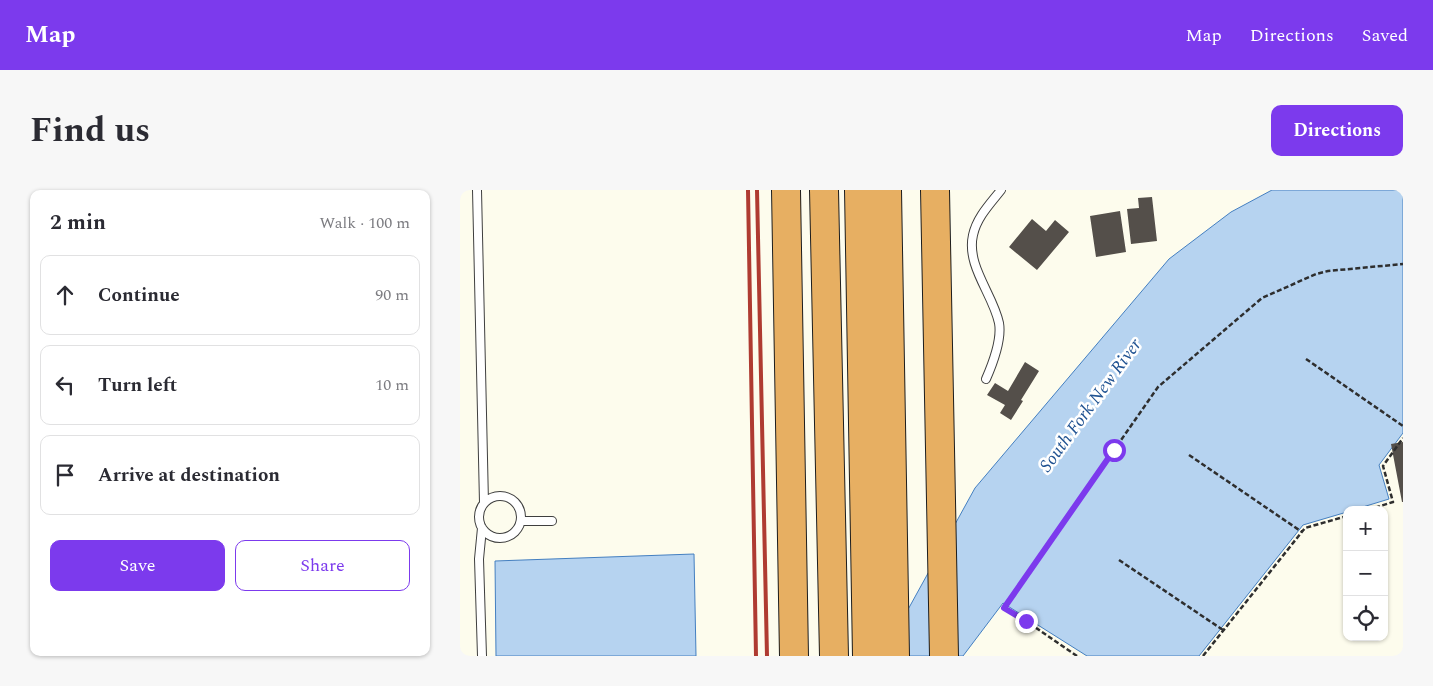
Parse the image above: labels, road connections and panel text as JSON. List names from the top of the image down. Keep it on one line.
{"water":["South Fork New River"],"page":{"header":"Map","nav":["Map","Directions","Saved"],"title":"Find us","buttons":["Directions",["Save","Share"]],"heading":["2 min","Walk · 100 m"],"list":[["Continue","90 m"],["Turn left","10 m"],"Arrive at destination"],"map_buttons":["+","−"]}}
